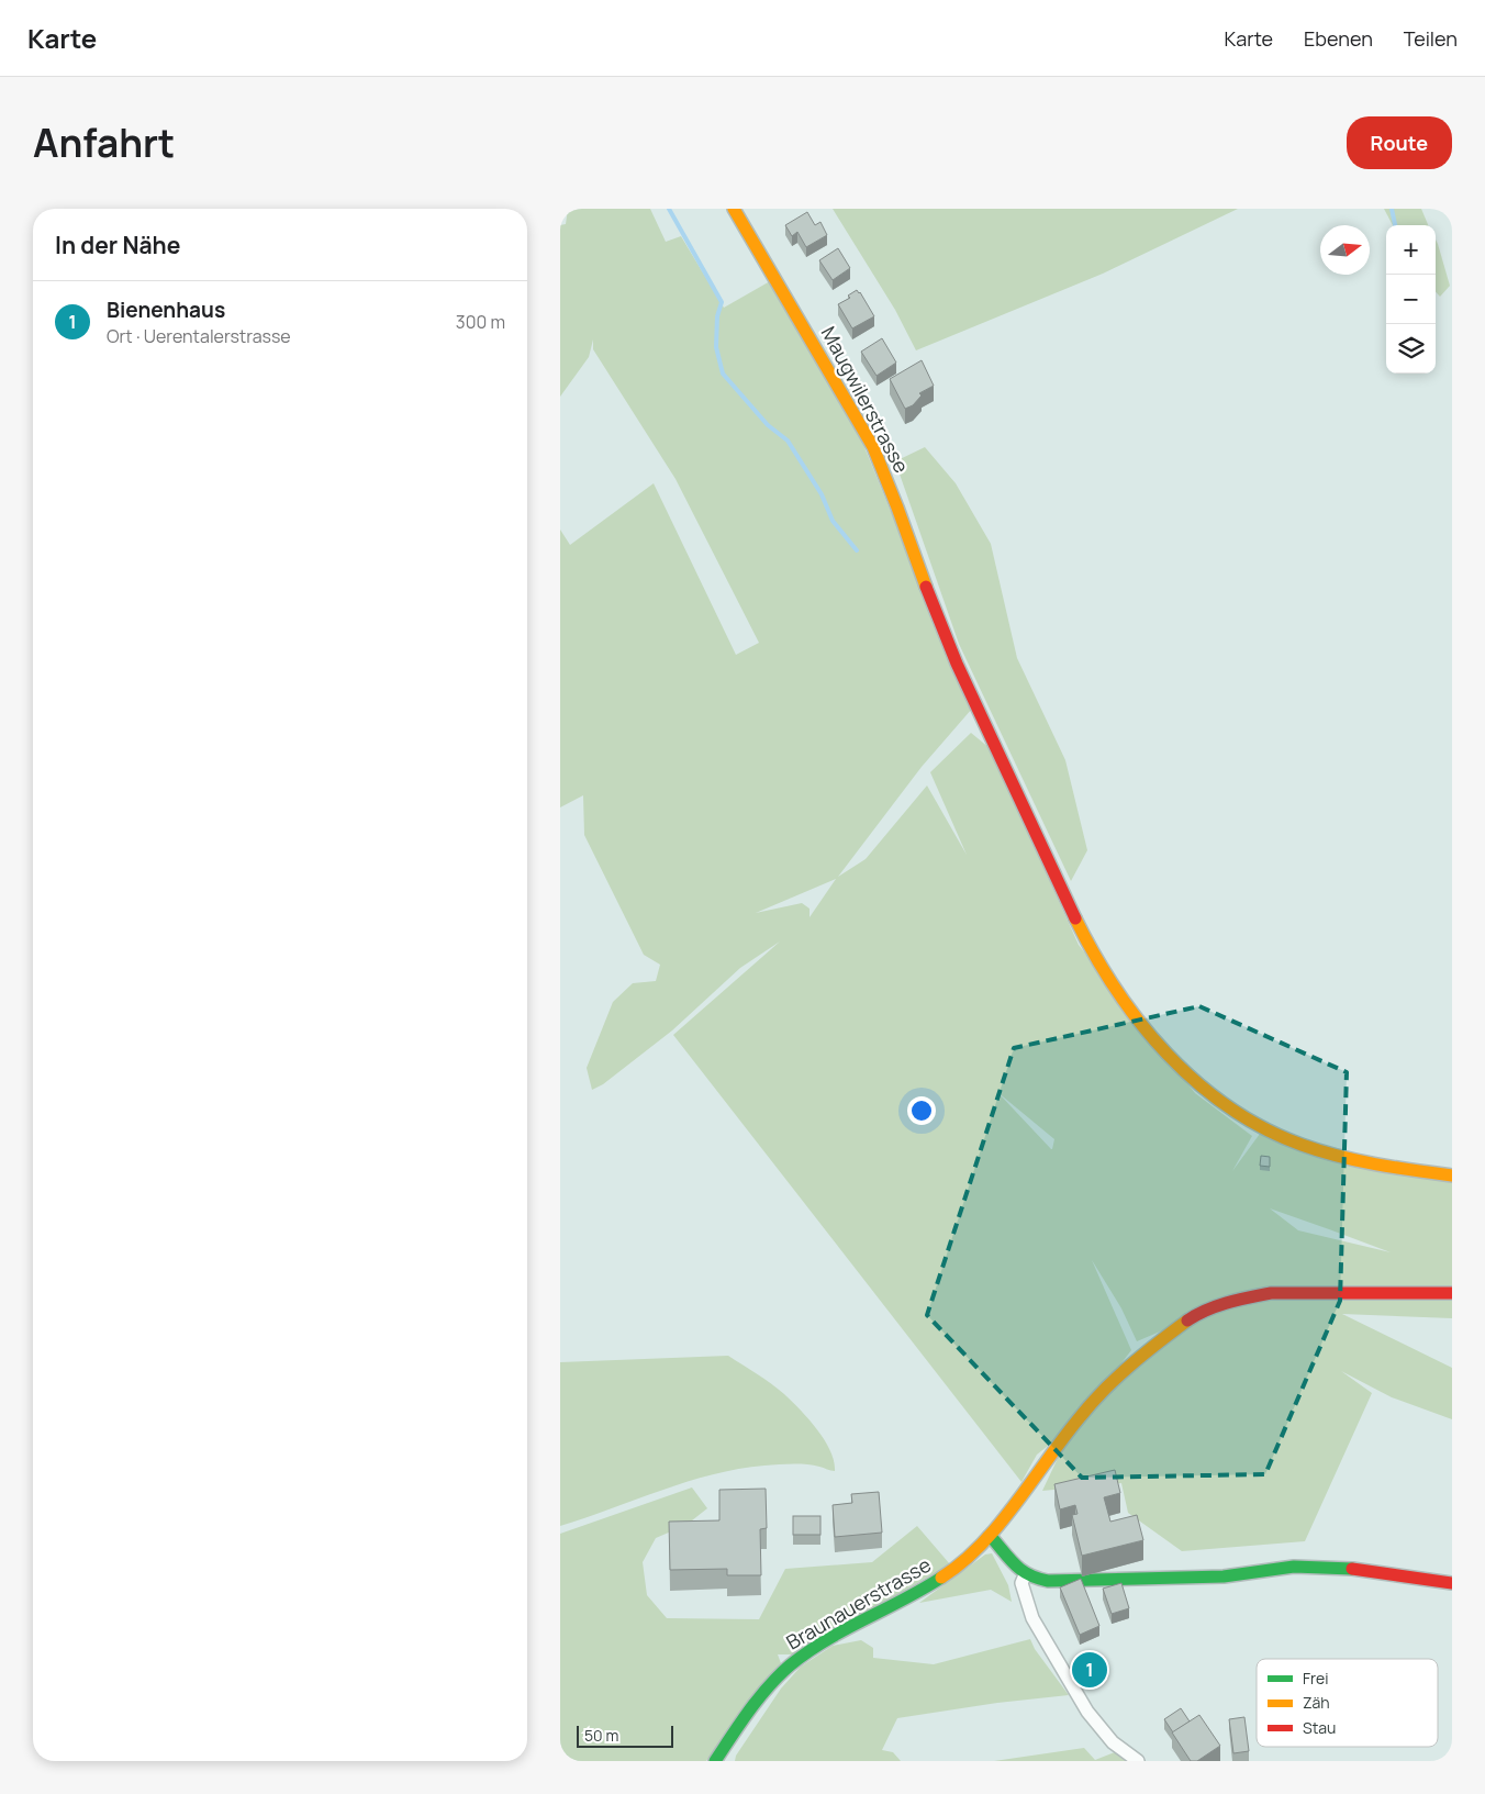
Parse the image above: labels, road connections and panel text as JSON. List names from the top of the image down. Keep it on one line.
{"streets":{"street":["Maugwilerstrasse","Braunauerstrasse"]},"legend":["Frei","Zäh","Stau"],"scale_bar":"50 m","north":"right","page":{"header":"Karte","nav":["Karte","Ebenen","Teilen"],"title":"Anfahrt","buttons":"Route","heading":"In der Nähe","map_buttons":["+","−"],"list":[{"mark":"1","name":"Bienenhaus","note":"Ort · Uerentalerstrasse","value":"300 m"}],"pins":"1","scale":"50 m"}}
